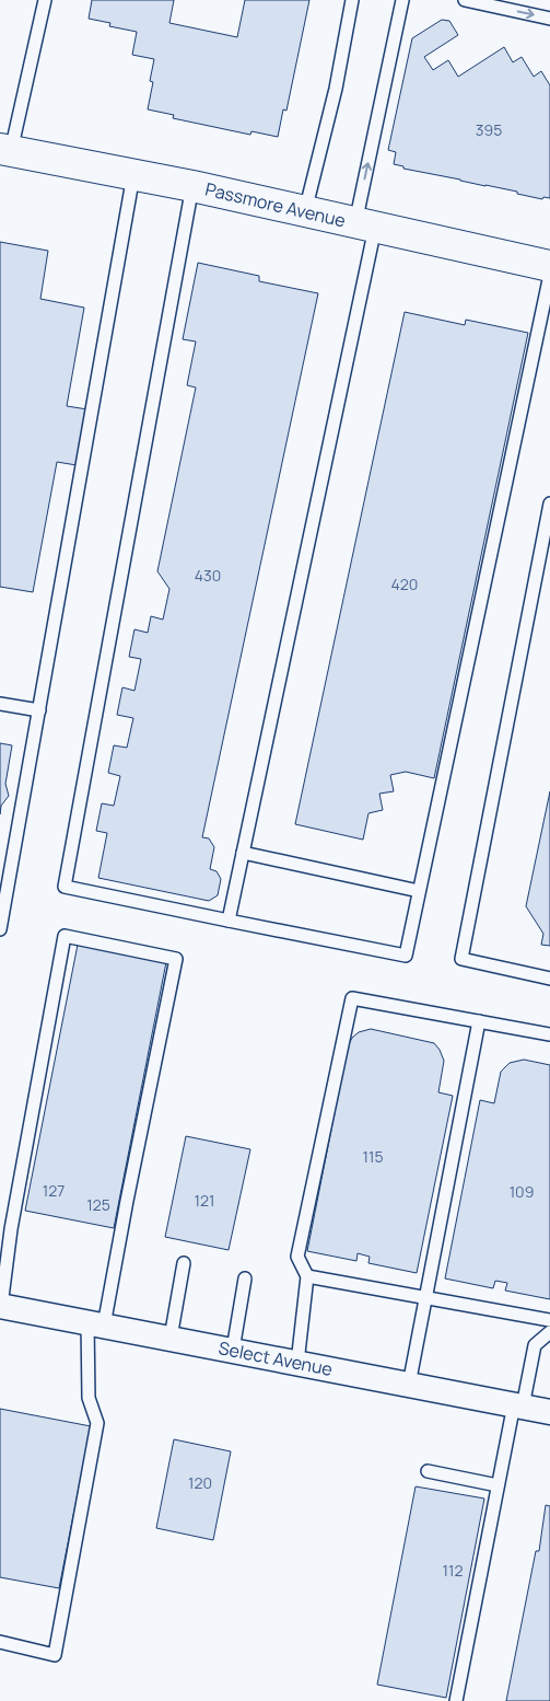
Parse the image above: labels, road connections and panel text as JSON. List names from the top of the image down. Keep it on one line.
{"streets":{"street":["Passmore Avenue","Select Avenue"]},"house_numbers":["395","430","420","115","127","109","121","125","120","112"]}
